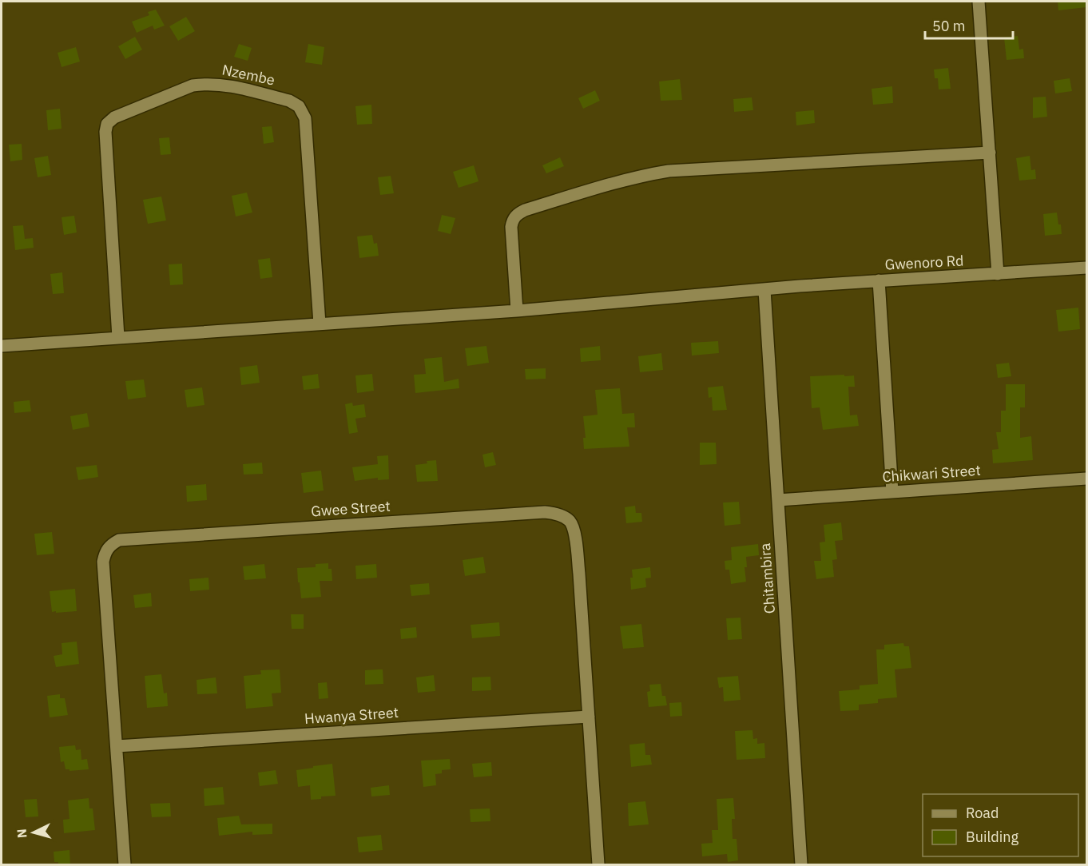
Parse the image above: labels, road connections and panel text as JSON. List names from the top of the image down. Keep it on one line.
{"streets":{"street":["Nzembe","Gwenoro Rd","Chikwari Street","Gwee Street","Chitambira","Hwanya Street"]},"crossings":[["Nzembe","Gwenoro Rd"],["Gwenoro Rd","Chitambira"],["Chikwari Street","Chitambira"],["Gwee Street","Hwanya Street"]],"legend":["Road","Building"],"scale_bar":"50 m","north":"left"}
